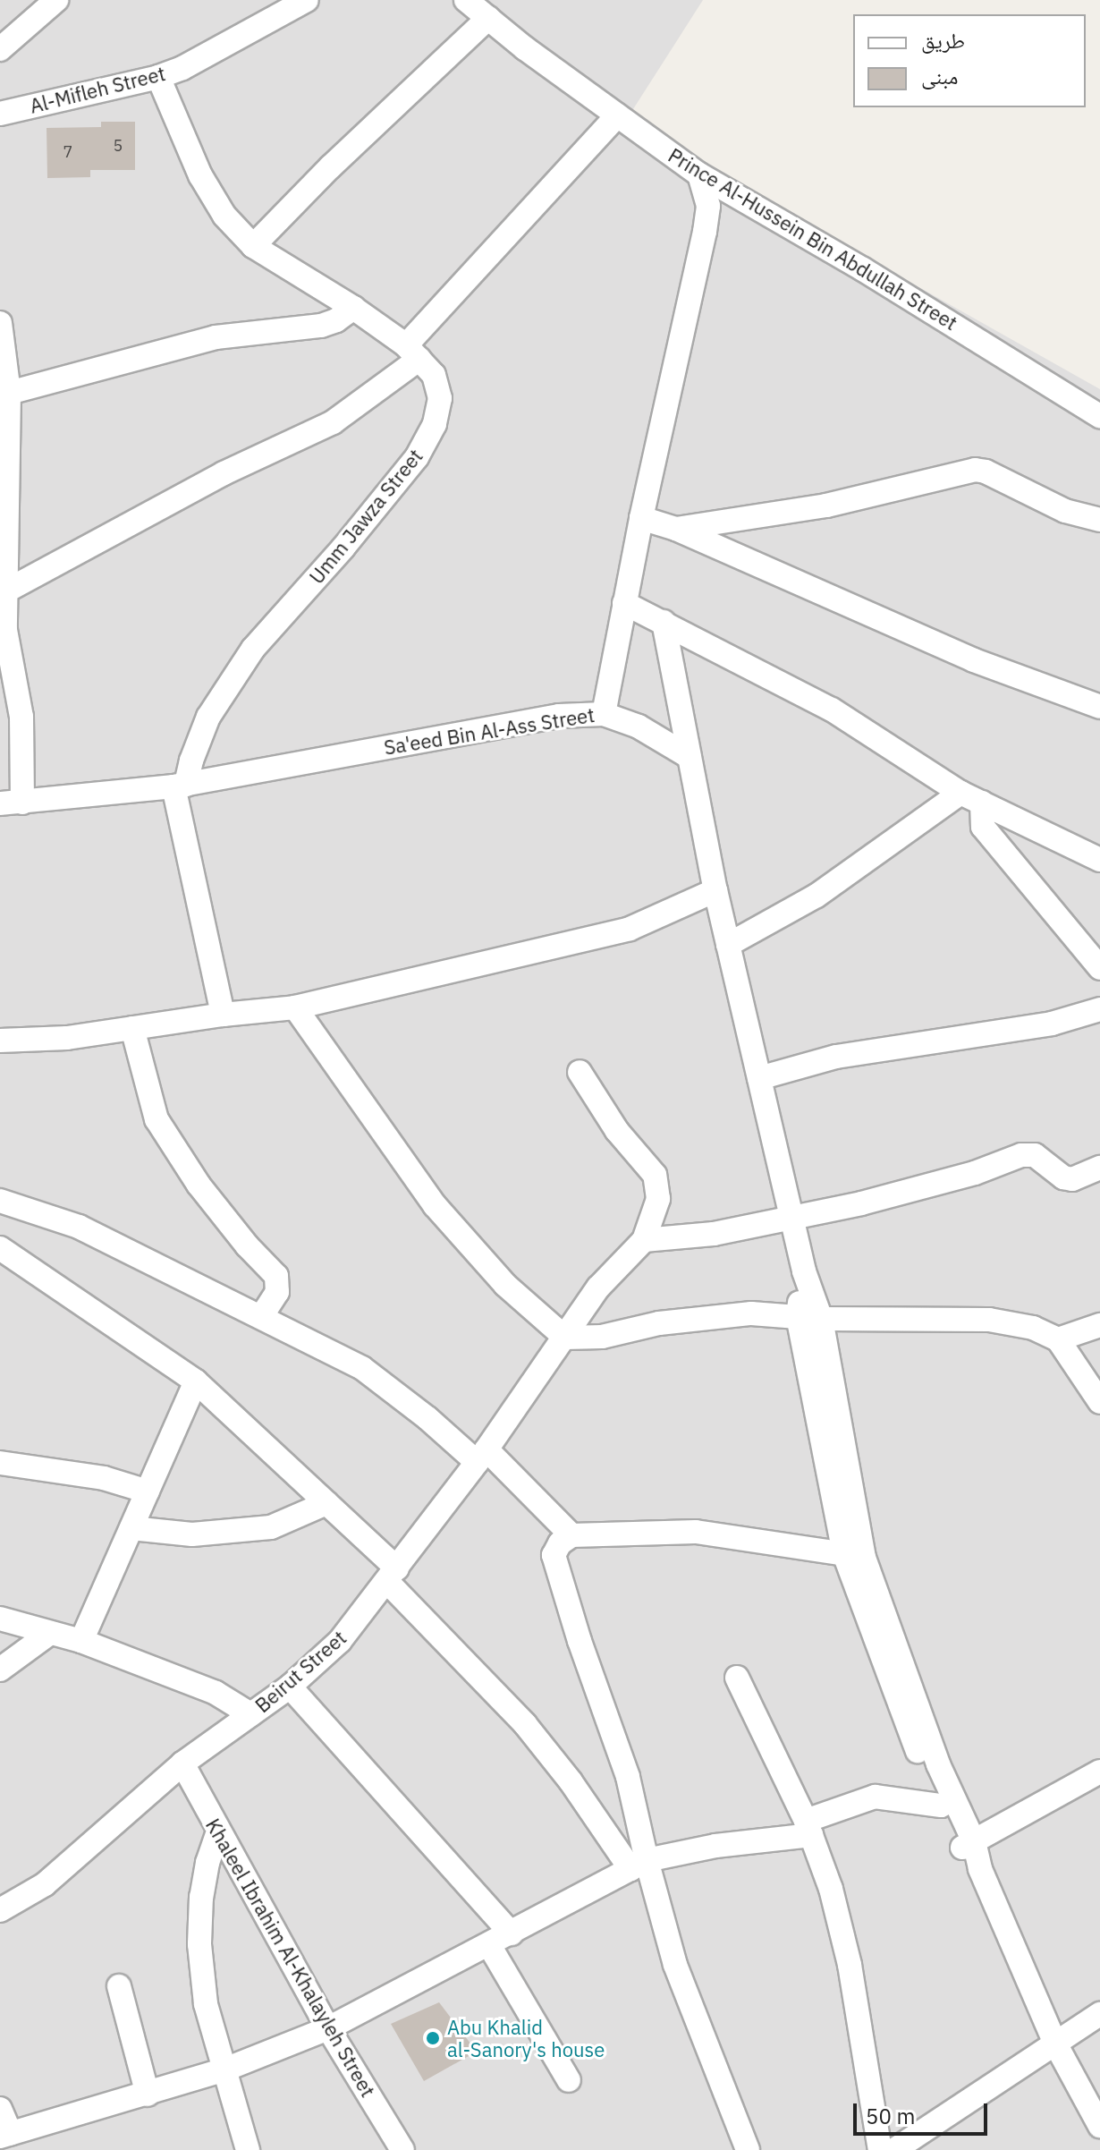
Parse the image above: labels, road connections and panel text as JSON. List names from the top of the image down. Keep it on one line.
{"streets":{"street":["Al-Mifleh Street","Prince Al-Hussein Bin Abdullah Street","Umm Jawza Street","Sa'eed Bin Al-Ass Street","Beirut Street","Khaleel Ibrahim Al-Khalayleh Street"]},"crossings":[["Al-Mifleh Street","Umm Jawza Street"],["Prince Al-Hussein Bin Abdullah Street","Sa'eed Bin Al-Ass Street"],["Umm Jawza Street","Sa'eed Bin Al-Ass Street"],["Beirut Street","Khaleel Ibrahim Al-Khalayleh Street"]],"places":["Abu Khalid al-Sanory's house"],"house_numbers":["5","7"],"legend":["طريق","مبنى"],"scale_bar":"50 m"}
